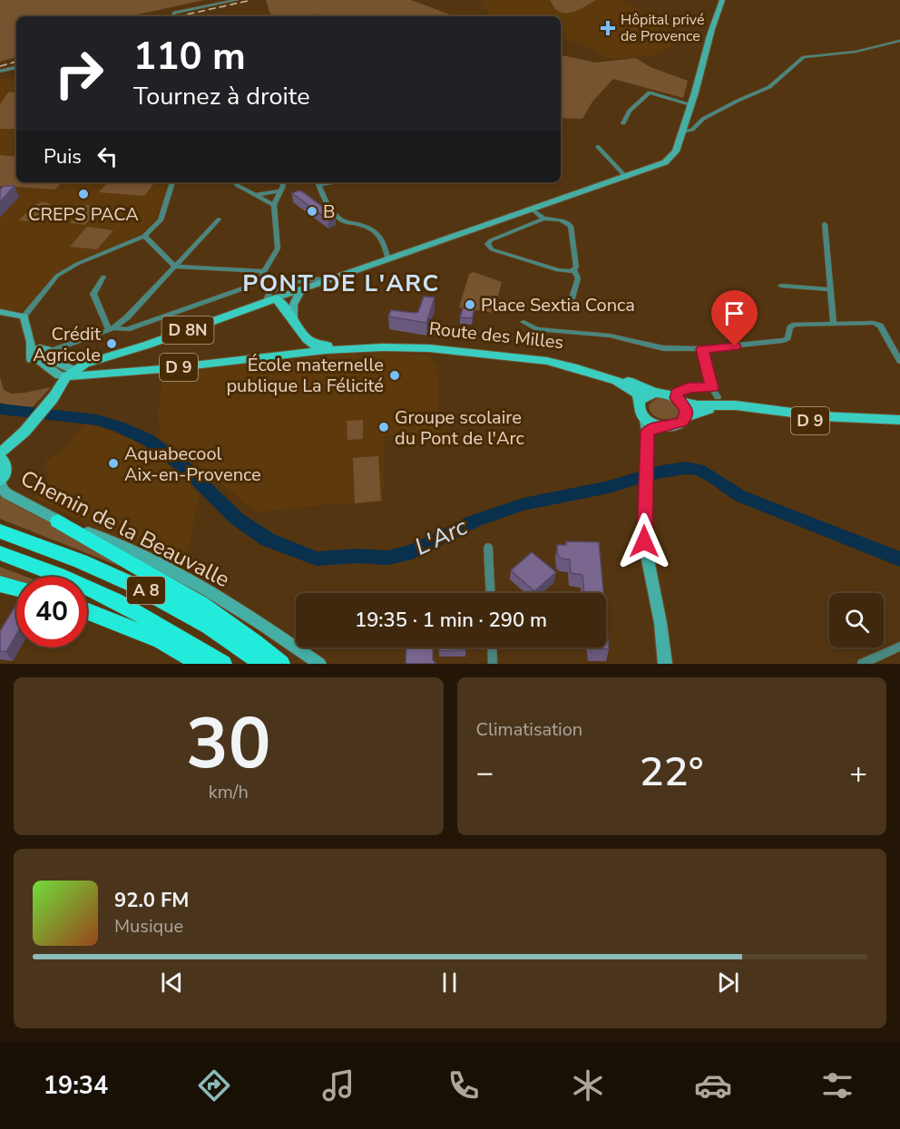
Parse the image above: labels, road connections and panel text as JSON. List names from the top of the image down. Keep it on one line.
{"streets":{"highway":["A 8"],"main road":["D 8N","Route des Milles","D 9","Chemin de la Beauvalle"]},"crossings":[["D 8N","D 9"],["Route des Milles","D 9"]],"districts":["PONT DE L'ARC"],"water":["L'Arc"],"places":{"health":["Hôpital privé de Provence"],"other":["CREPS PACA","B","Place Sextia Conca","Crédit Agricole","École maternelle publique La Félicité","Groupe scolaire du Pont de l'Arc","Aquabecool Aix-en-Provence"]},"page":{"turn":["110 m","Tournez à droite"],"then":"Puis","limit":"40","trip":"19:35 · 1 min · 290 m","tile":[["30","km/h"],"Climatisation"],"heat":["−","22°","+"],"song":["92.0 FM","Musique"],"tabs":"19:34"}}
